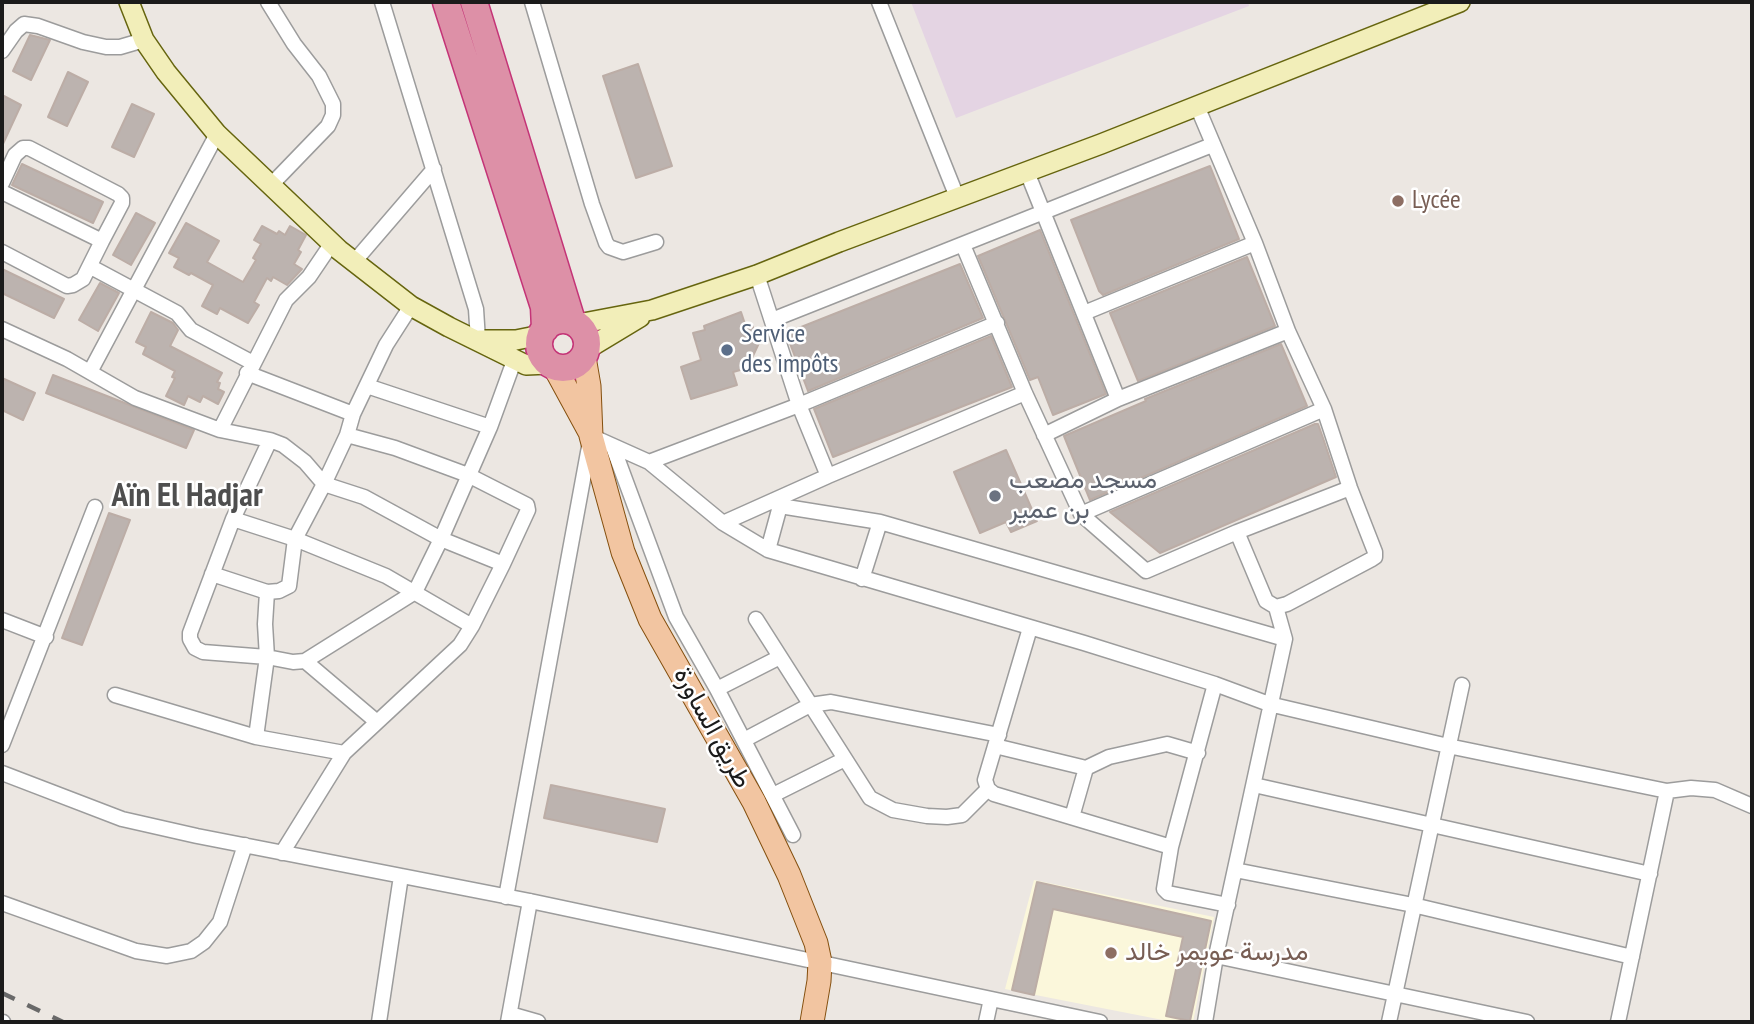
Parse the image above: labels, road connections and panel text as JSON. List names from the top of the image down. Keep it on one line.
{"streets":{"main road":["طريق الساورة"]},"districts":["Aïn El Hadjar"],"places":["Lycée","Service des impôts","مسجد مصعب بن عمير","مدرسة عويمر خالد"]}
